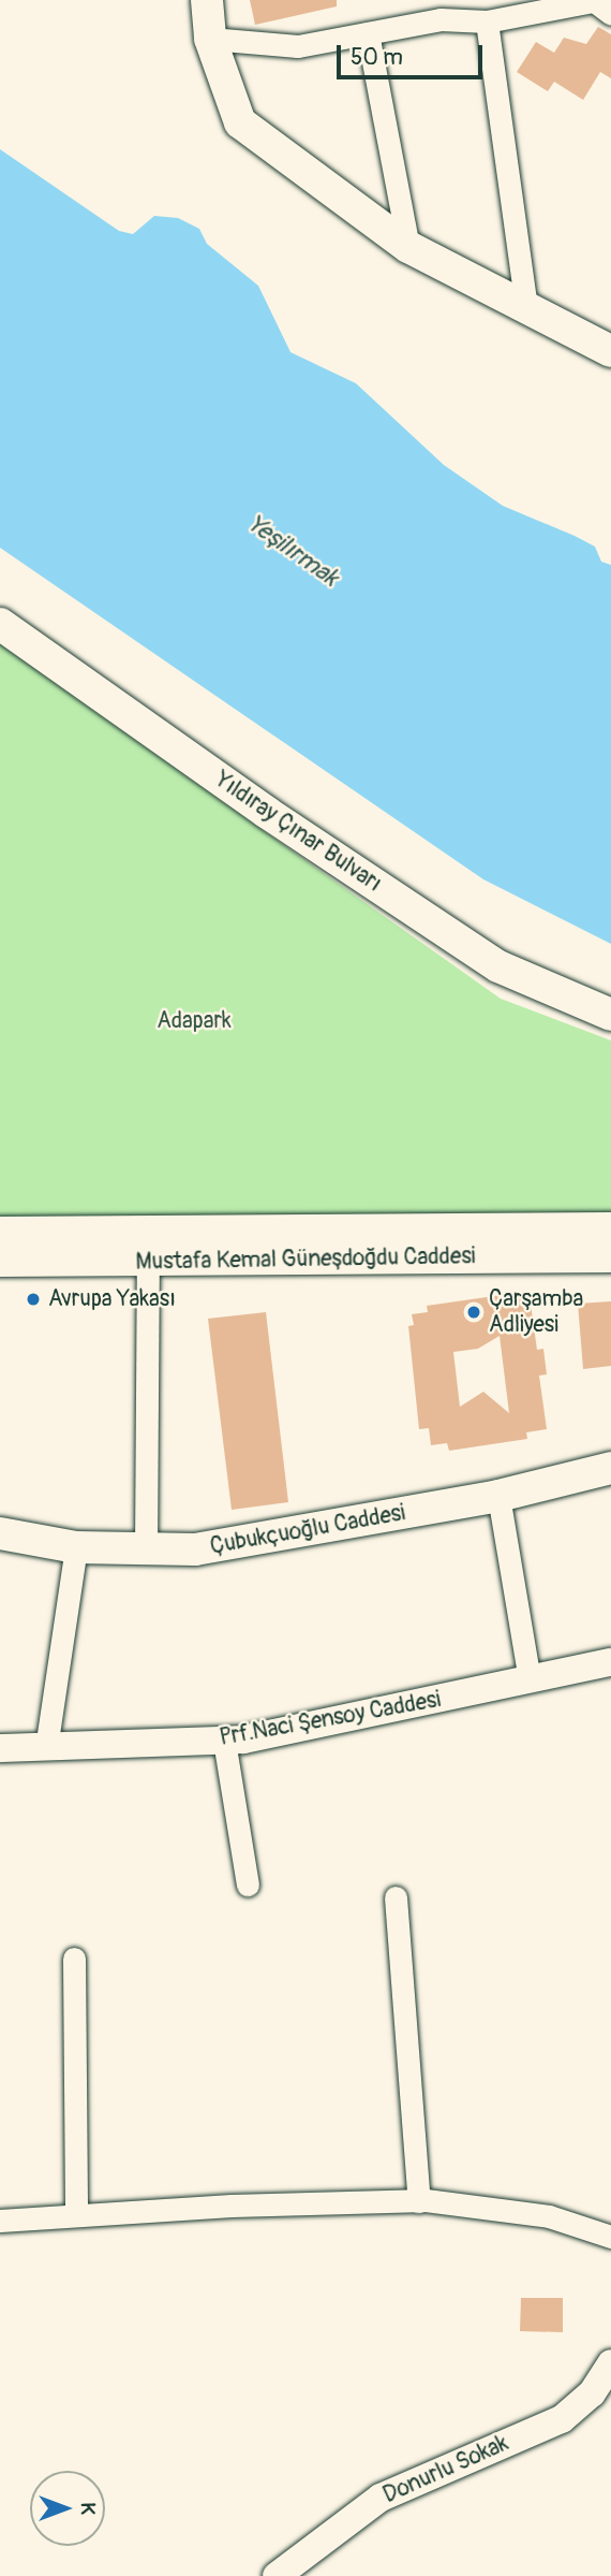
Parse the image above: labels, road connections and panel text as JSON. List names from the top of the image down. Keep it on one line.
{"streets":{"main road":["Yıldıray Çınar Bulvarı","Mustafa Kemal Güneşdoğdu Caddesi","Çubukçuoğlu Caddesi"],"street":["Prf.Naci Şensoy Caddesi","Donurlu Sokak"]},"water":["Yeşilırmak"],"parks":["Adapark"],"places":["Avrupa Yakası","Çarşamba Adliyesi"],"scale_bar":"50 m","north":"right"}
